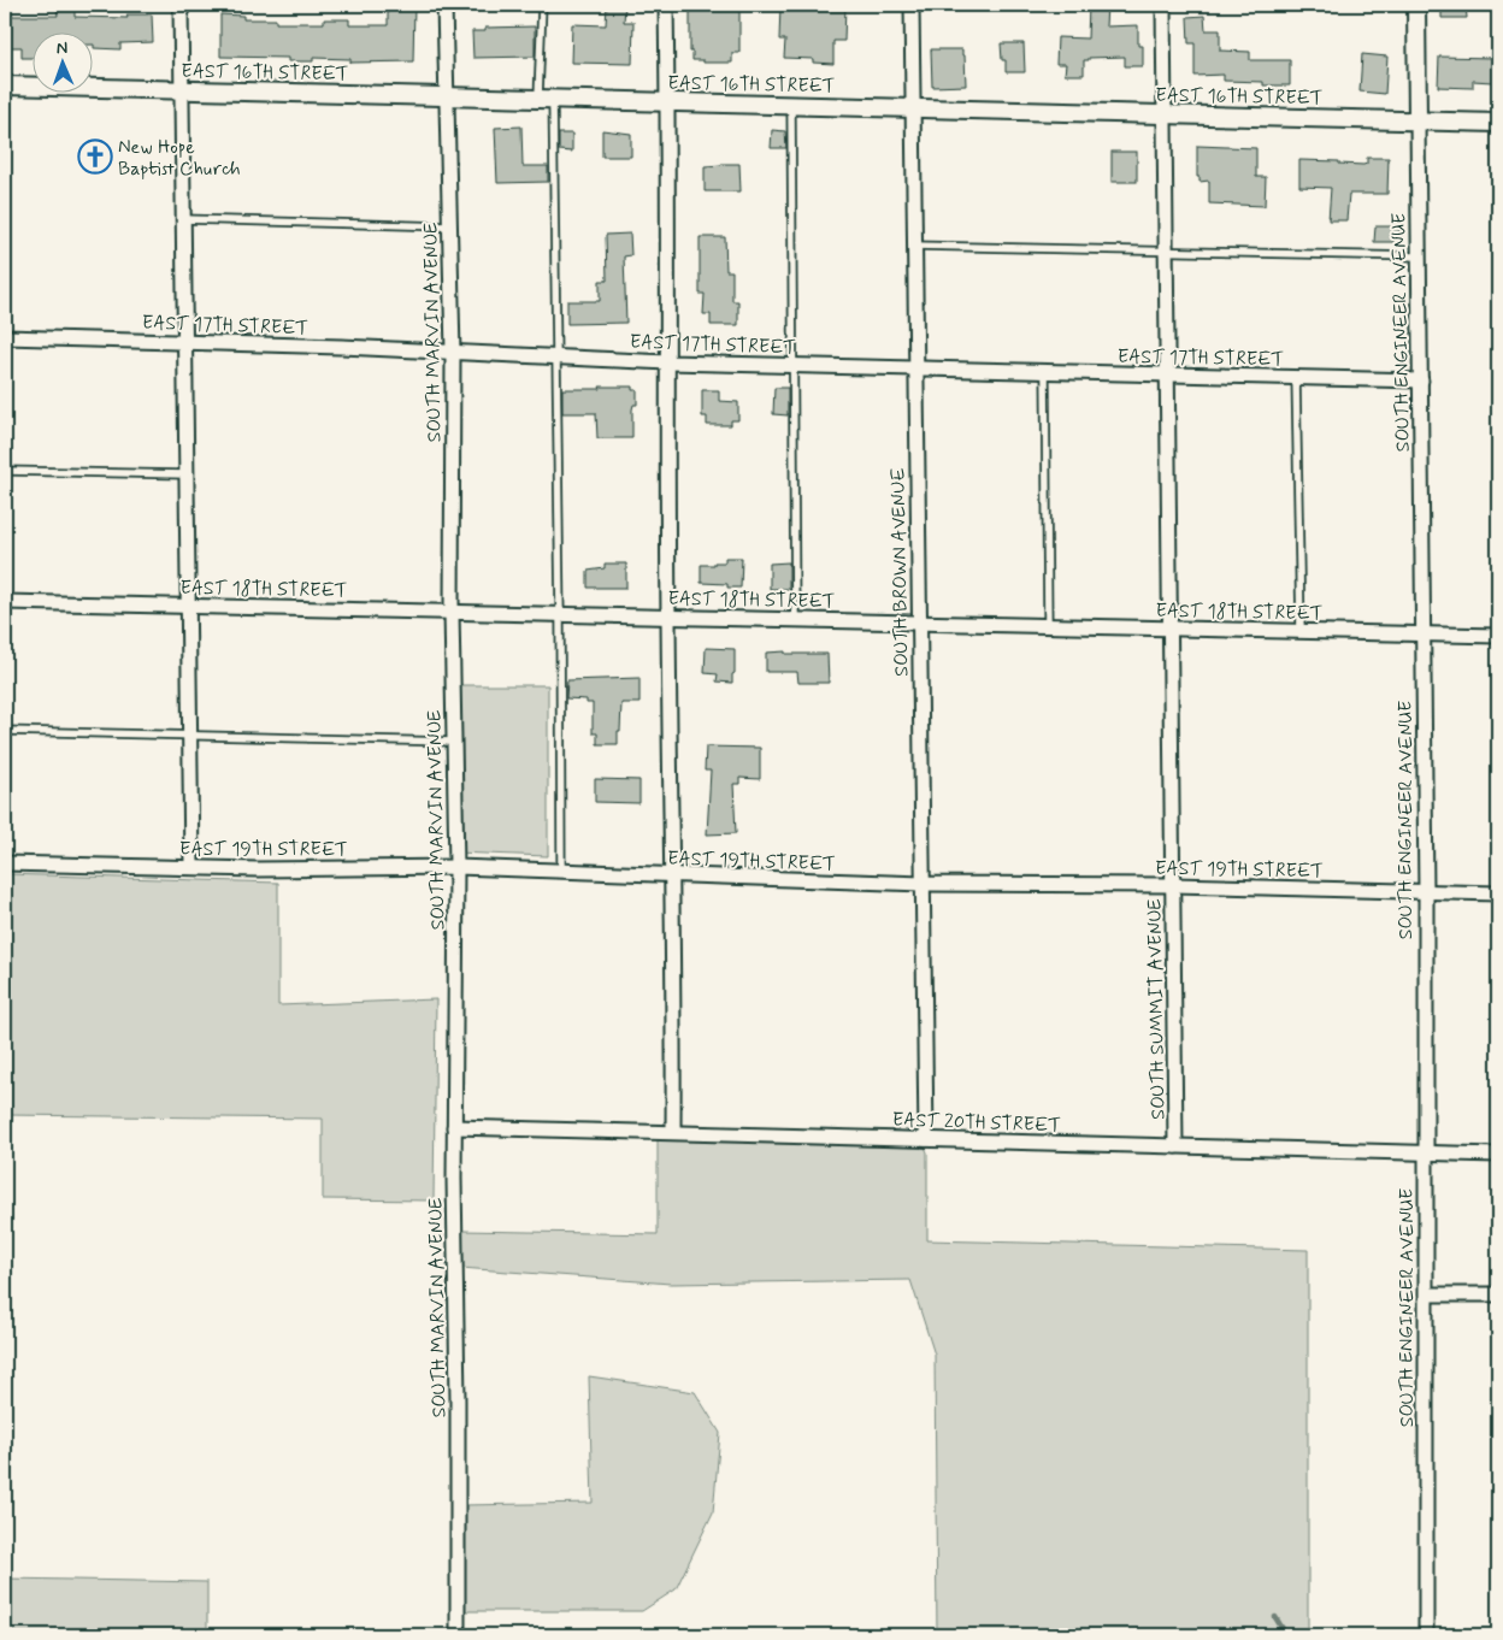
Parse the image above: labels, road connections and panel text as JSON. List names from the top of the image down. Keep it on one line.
{"streets":{"street":["EAST 16TH STREET","EAST 17TH STREET","SOUTH MARVIN AVENUE","SOUTH ENGINEER AVENUE","SOUTH BROWN AVENUE","EAST 18TH STREET","EAST 19TH STREET","SOUTH SUMMIT AVENUE","EAST 20TH STREET"]},"crossings":[["EAST 16TH STREET","SOUTH MARVIN AVENUE"],["EAST 16TH STREET","SOUTH ENGINEER AVENUE"],["EAST 16TH STREET","SOUTH BROWN AVENUE"],["EAST 16TH STREET","SOUTH SUMMIT AVENUE"],["EAST 17TH STREET","SOUTH MARVIN AVENUE"],["EAST 17TH STREET","SOUTH ENGINEER AVENUE"],["EAST 17TH STREET","SOUTH BROWN AVENUE"],["EAST 17TH STREET","SOUTH SUMMIT AVENUE"],["SOUTH MARVIN AVENUE","EAST 18TH STREET"],["SOUTH MARVIN AVENUE","EAST 19TH STREET"],["SOUTH MARVIN AVENUE","EAST 20TH STREET"],["SOUTH ENGINEER AVENUE","EAST 18TH STREET"],["SOUTH ENGINEER AVENUE","EAST 19TH STREET"],["SOUTH ENGINEER AVENUE","EAST 20TH STREET"],["SOUTH BROWN AVENUE","EAST 18TH STREET"],["SOUTH BROWN AVENUE","EAST 19TH STREET"],["SOUTH BROWN AVENUE","EAST 20TH STREET"],["EAST 18TH STREET","SOUTH SUMMIT AVENUE"],["EAST 19TH STREET","SOUTH SUMMIT AVENUE"],["SOUTH SUMMIT AVENUE","EAST 20TH STREET"]],"places":{"church":["New Hope Baptist Church"]},"north":"top"}
